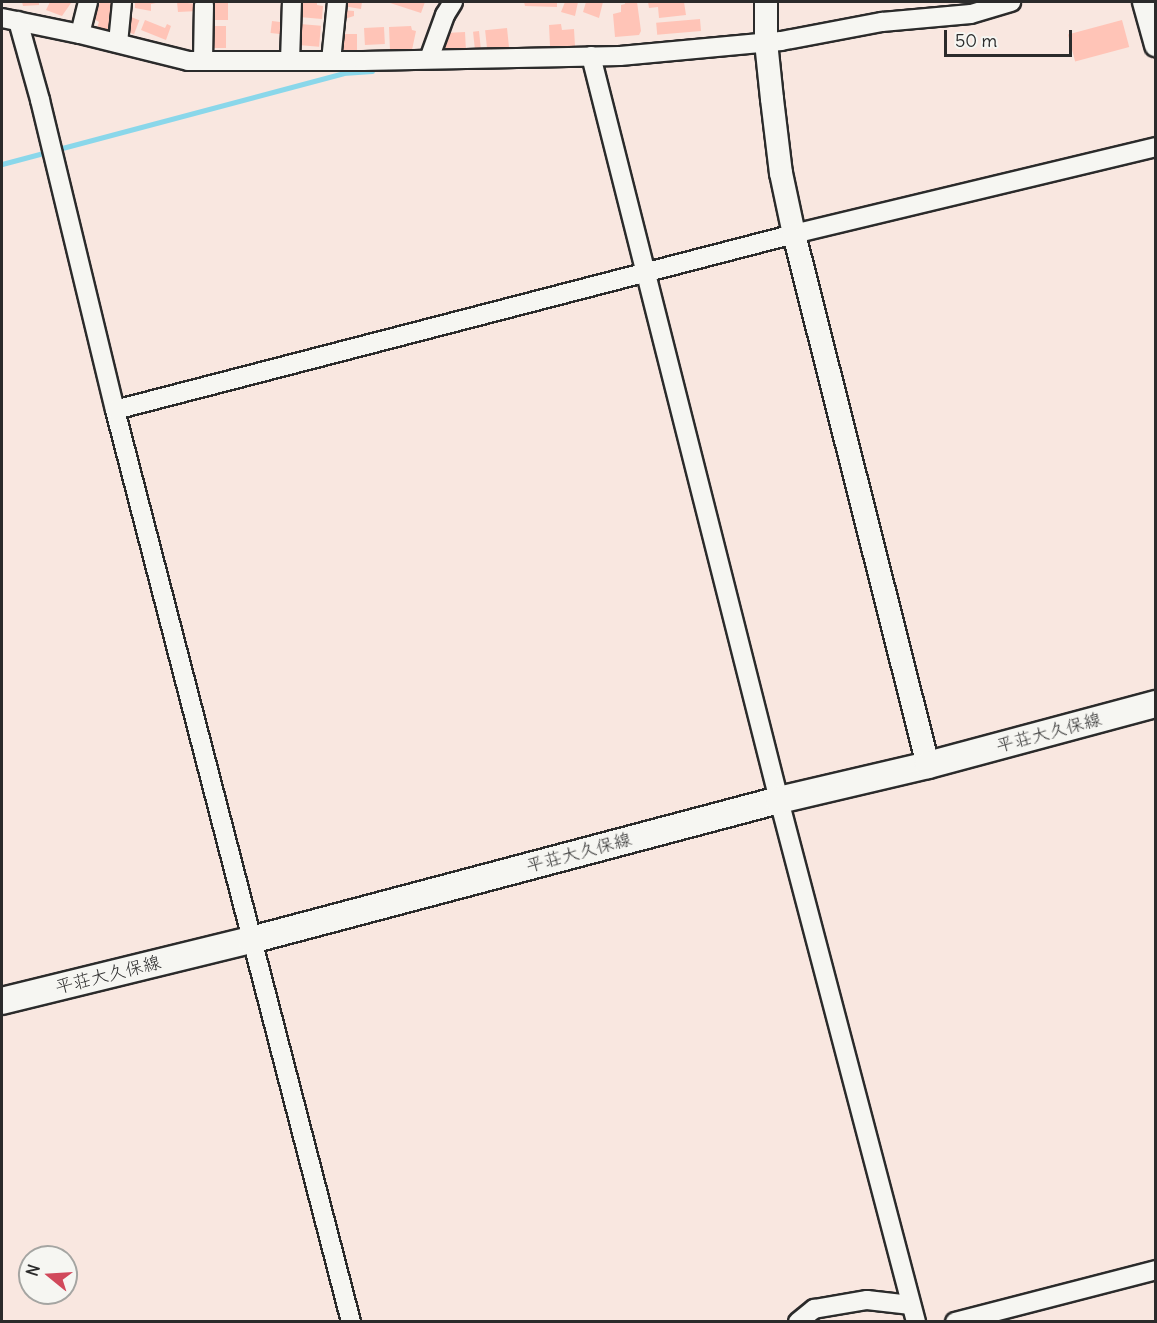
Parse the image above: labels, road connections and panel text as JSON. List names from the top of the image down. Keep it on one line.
{"streets":{"main road":["平荘大久保線"]},"scale_bar":"50 m","north":"left"}
